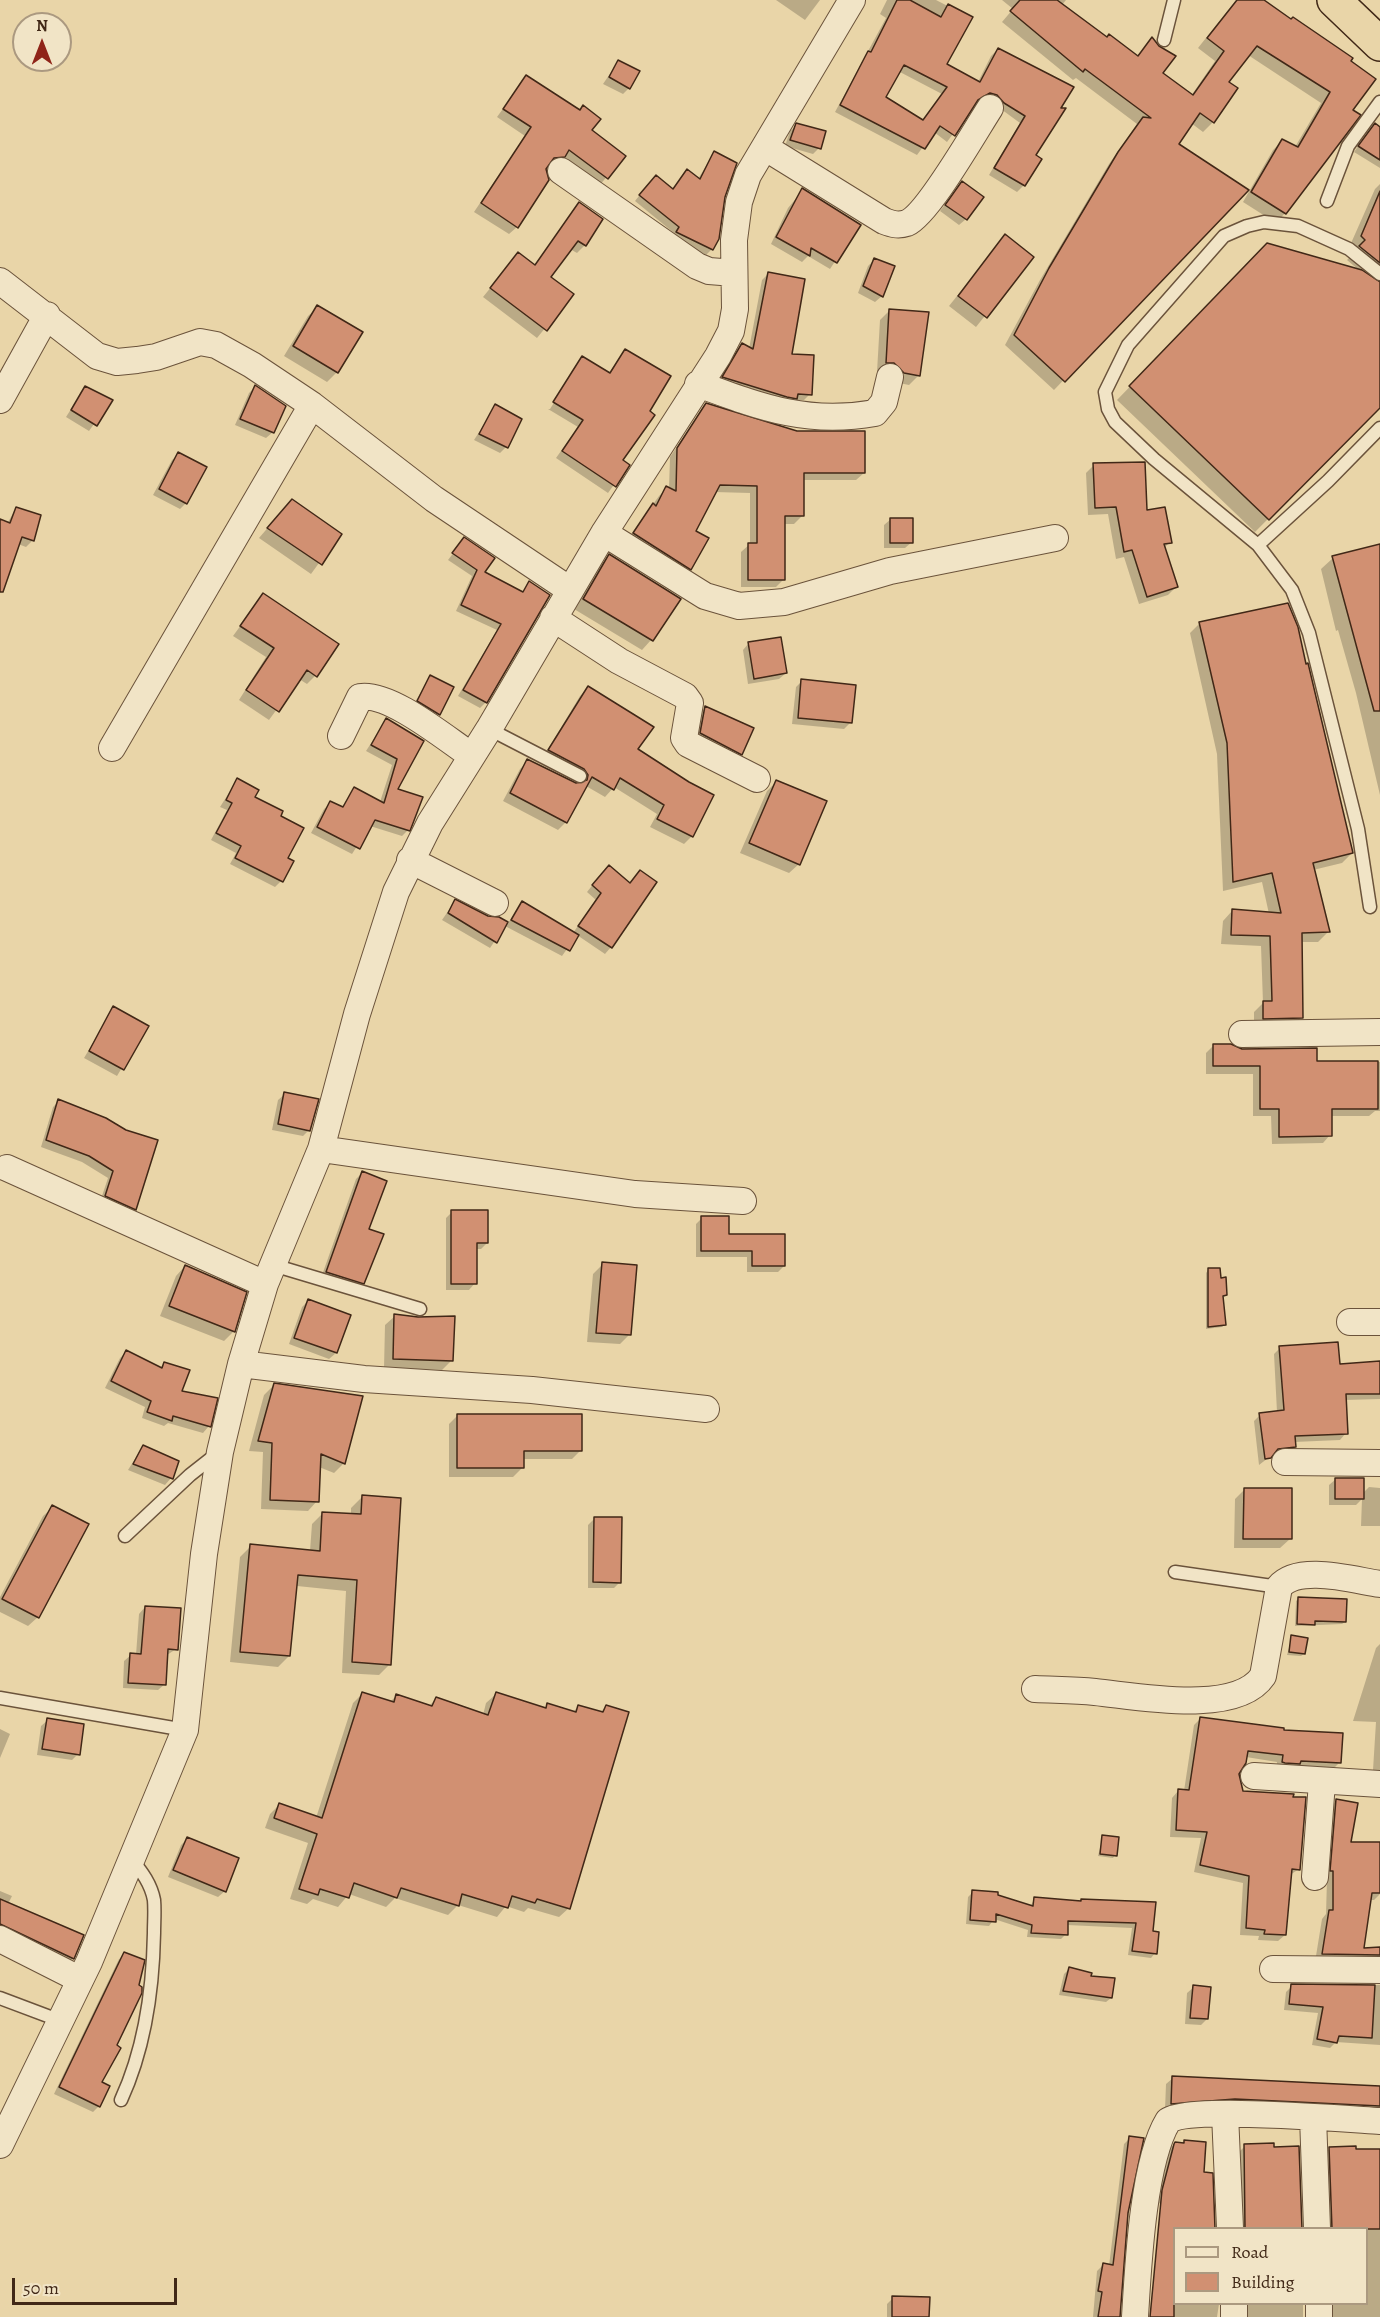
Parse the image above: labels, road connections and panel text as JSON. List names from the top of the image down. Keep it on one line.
{"legend":["Road","Building"],"scale_bar":"50 m","north":"top"}
